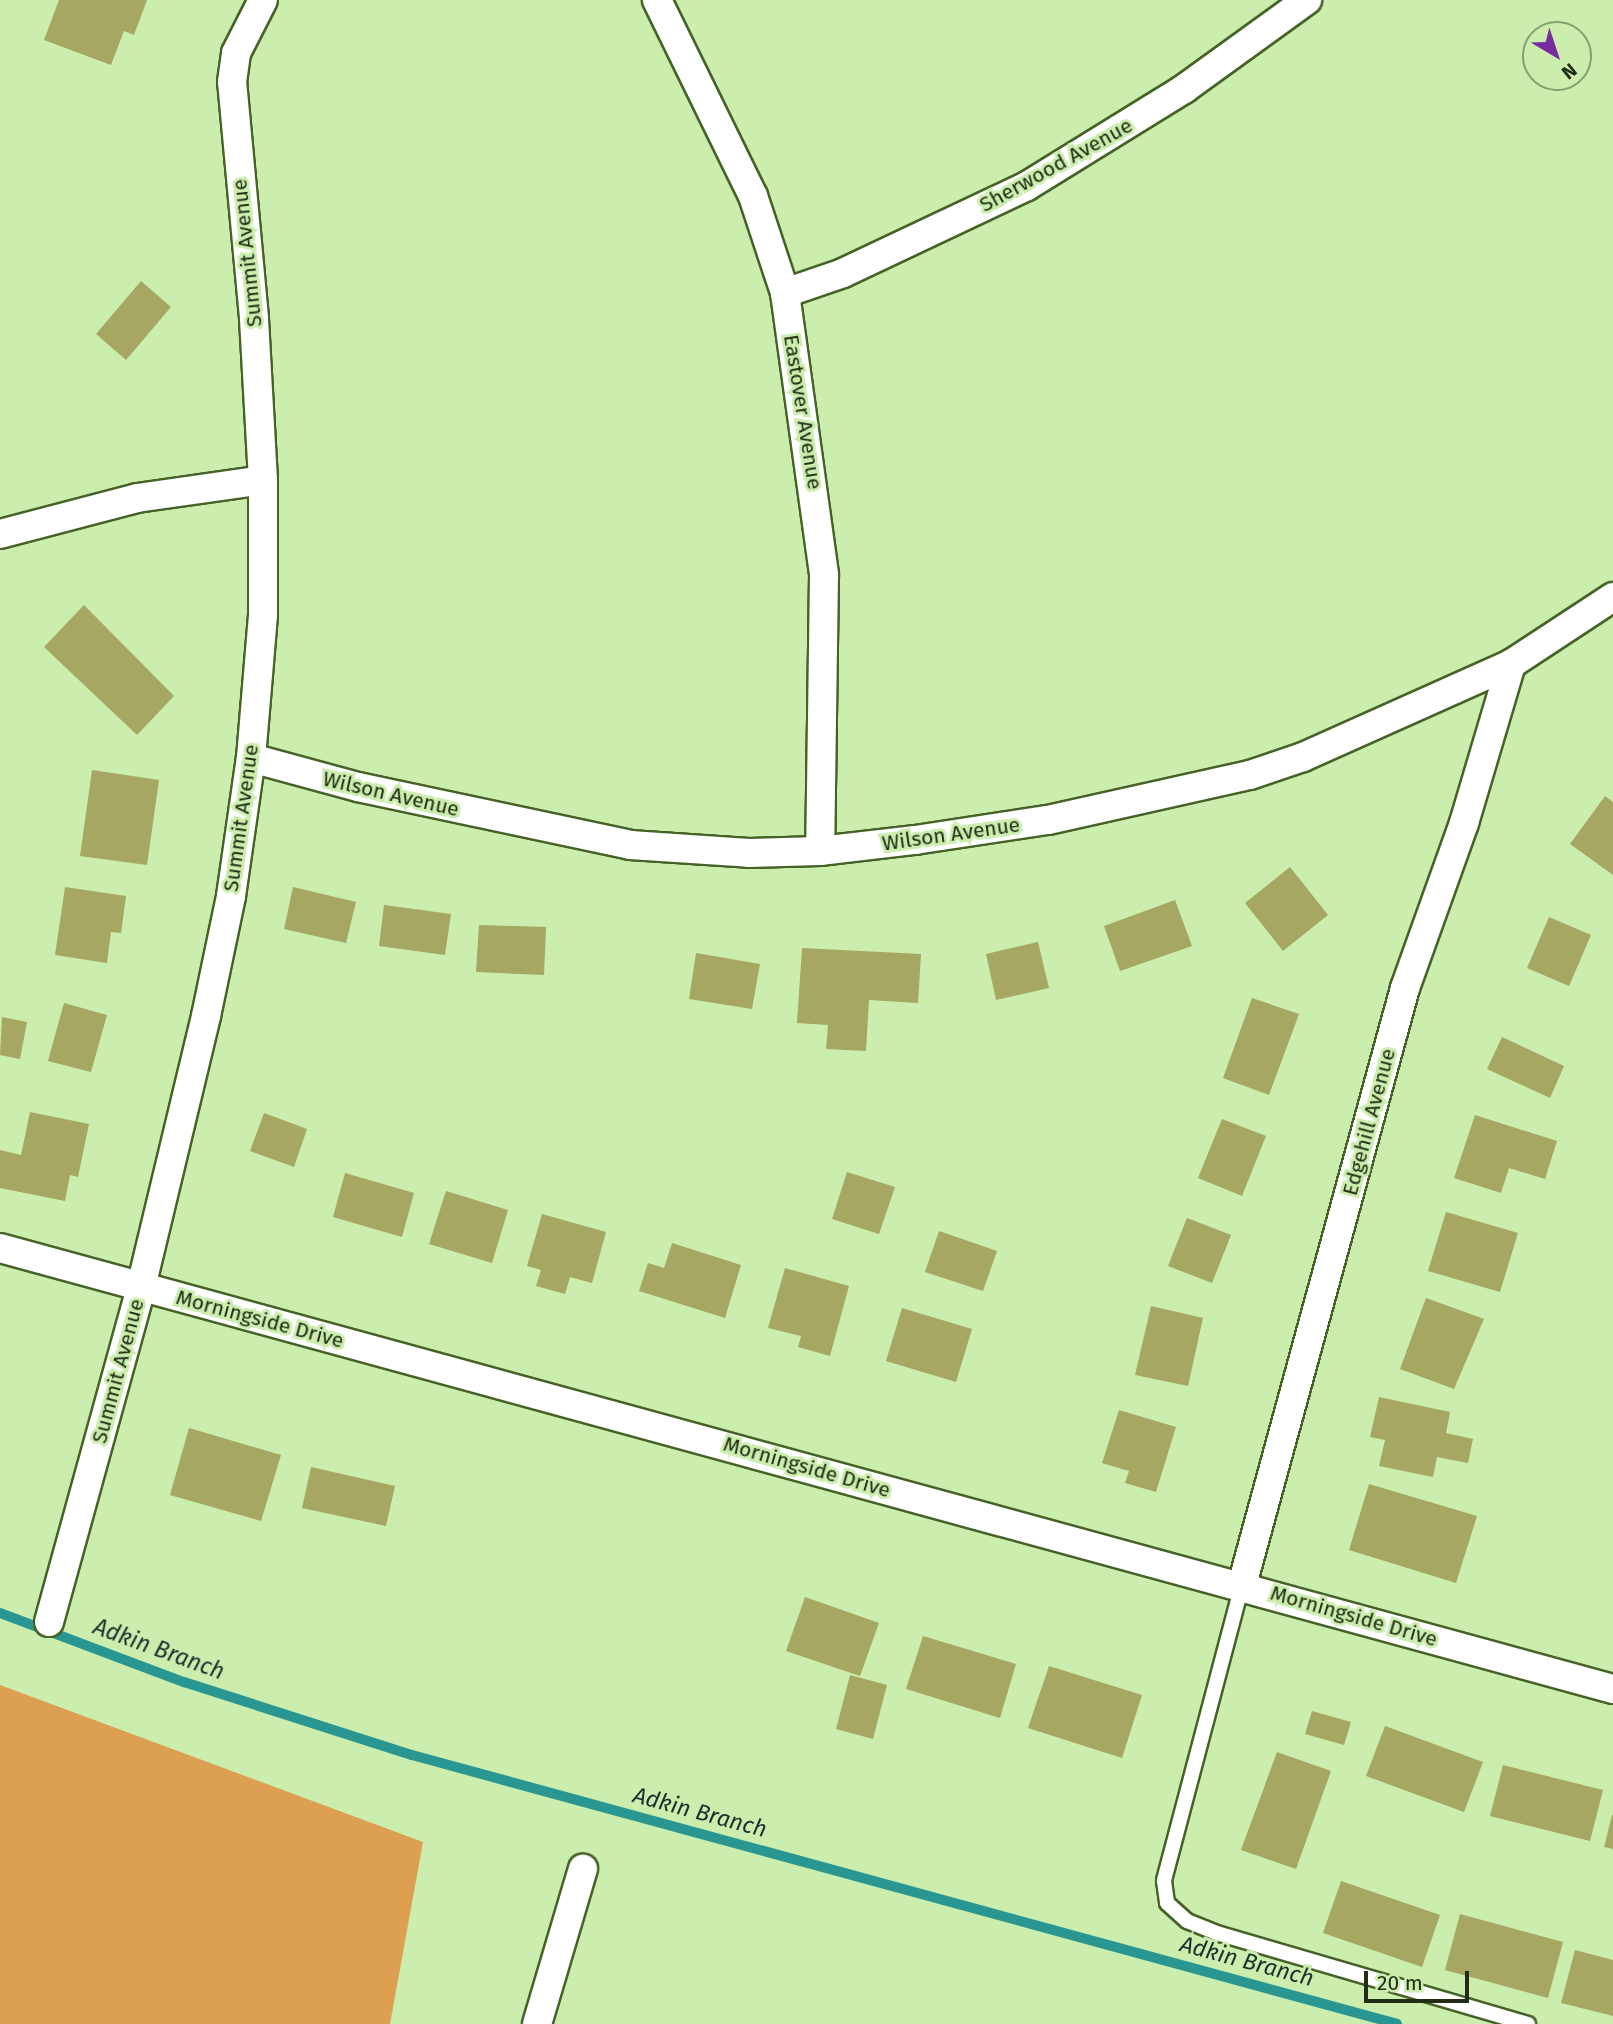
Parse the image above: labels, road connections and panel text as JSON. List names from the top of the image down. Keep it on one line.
{"streets":{"street":["Sherwood Avenue","Summit Avenue","Eastover Avenue","Wilson Avenue","Edgehill Avenue","Morningside Drive"]},"crossings":[["Sherwood Avenue","Eastover Avenue"],["Summit Avenue","Wilson Avenue"],["Summit Avenue","Morningside Drive"],["Eastover Avenue","Wilson Avenue"],["Wilson Avenue","Edgehill Avenue"],["Edgehill Avenue","Morningside Drive"]],"water":["Adkin Branch"],"scale_bar":"20 m","north":"bottom right"}
